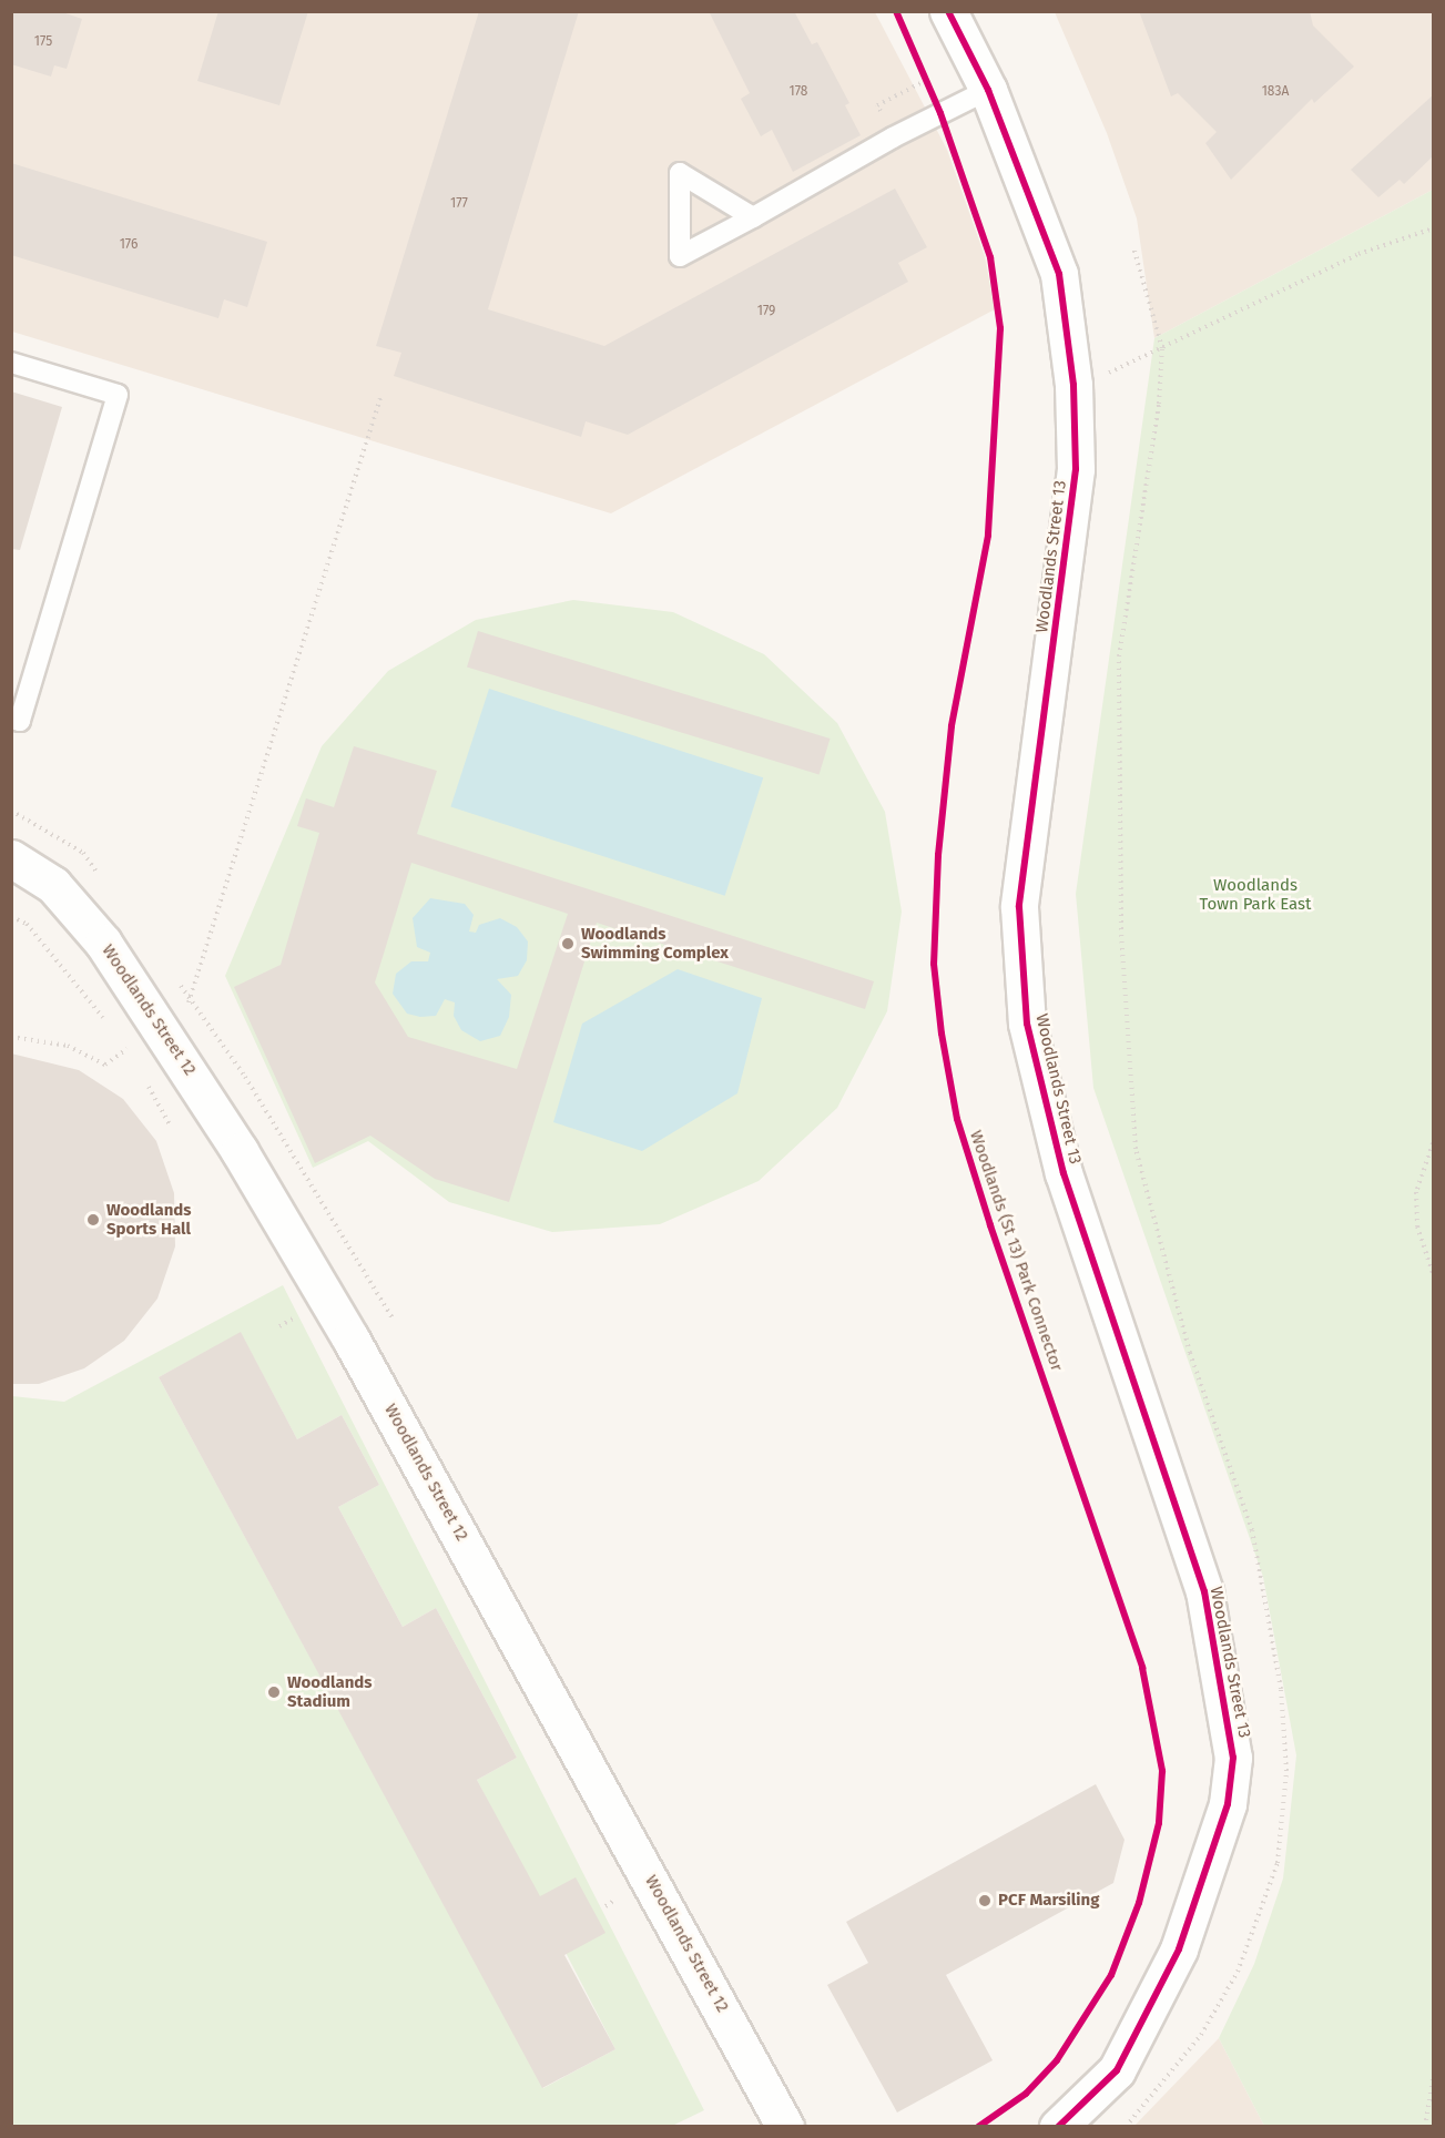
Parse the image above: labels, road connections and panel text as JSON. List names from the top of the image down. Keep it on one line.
{"streets":{"street":["Woodlands Street 13","Woodlands Street 12"],"cycle path":["Woodlands (St 13) Park Connector"]},"parks":["Woodlands Town Park East"],"places":["Woodlands Swimming Complex","Woodlands Sports Hall","Woodlands Stadium","PCF Marsiling"],"house_numbers":["175","178","183A","177","176","179"]}
